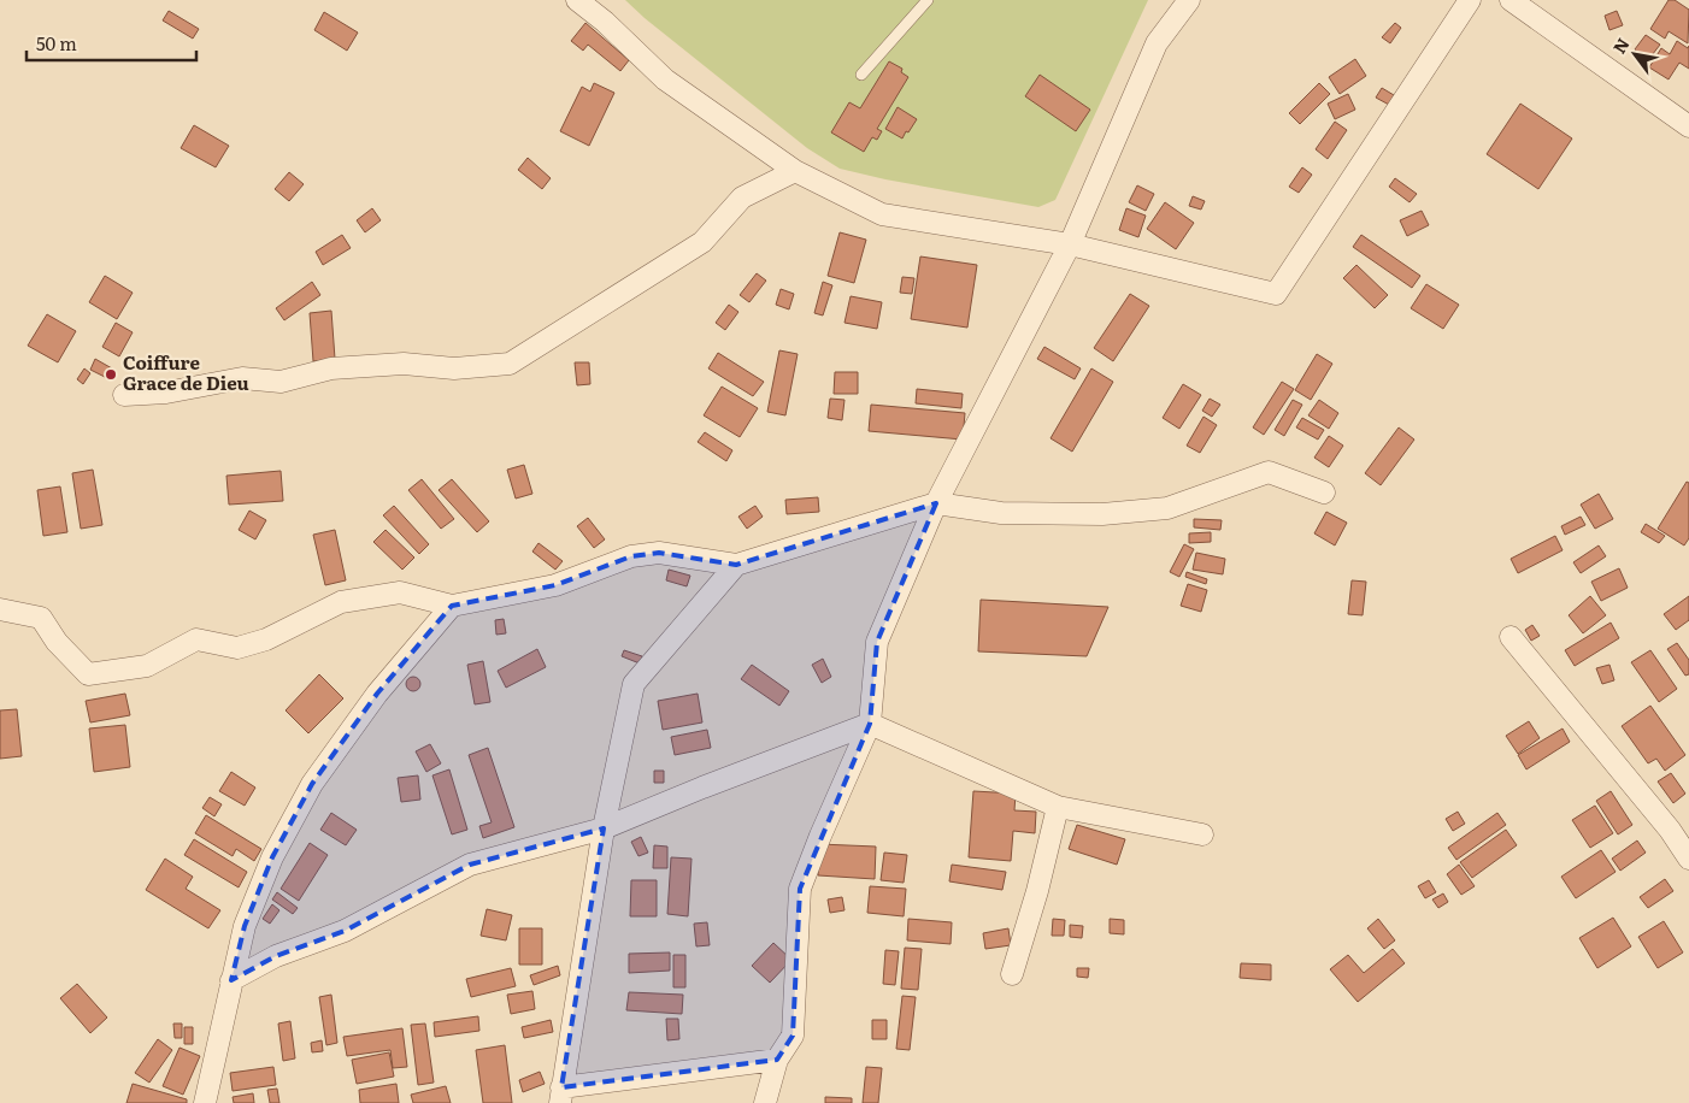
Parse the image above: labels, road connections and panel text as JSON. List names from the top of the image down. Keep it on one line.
{"places":["Coiffure Grace de Dieu"],"scale_bar":"50 m","north":"top left"}
